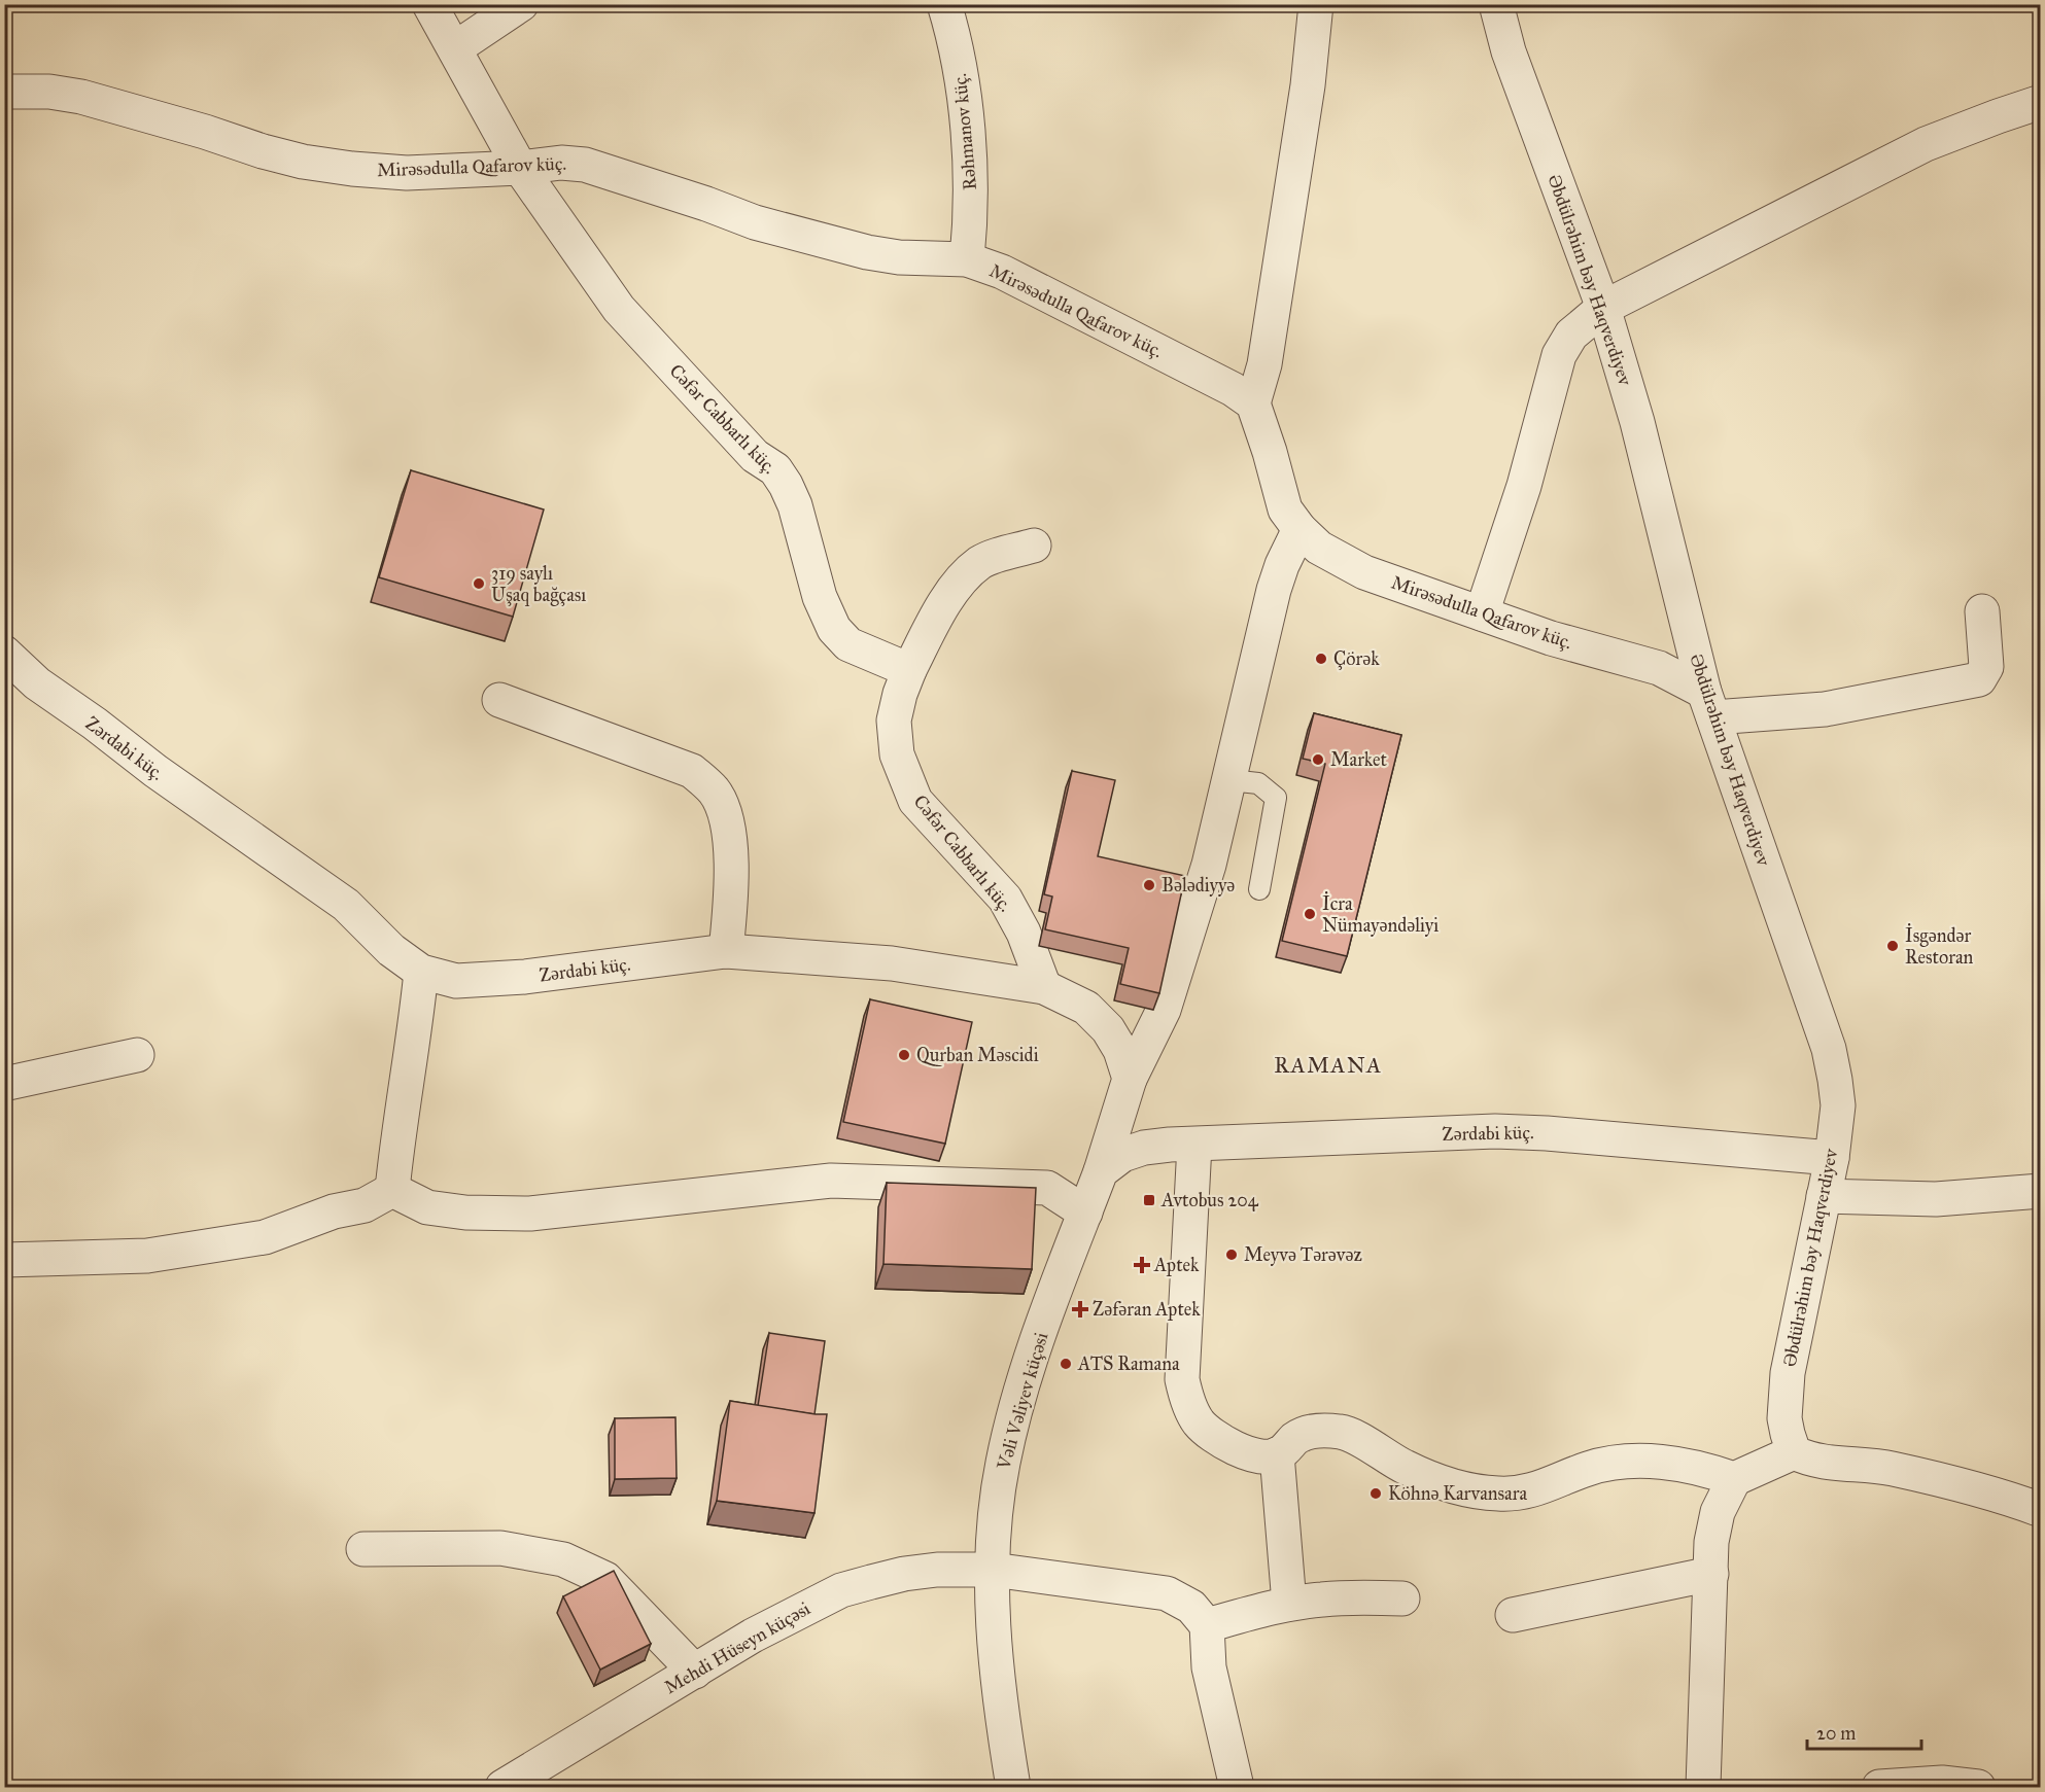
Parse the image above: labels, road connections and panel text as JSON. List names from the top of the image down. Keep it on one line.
{"streets":{"street":["Rəhmanov küç.","Mirəsədulla Qafarov küç.","Əbdülrəhim bəy Haqverdiyev","Cəfər Cabbarlı küç.","Zərdabi küç.","Vəli Vəliyev küçəsi","Mehdi Hüseyn küçəsi"]},"crossings":[["Rəhmanov küç.","Mirəsədulla Qafarov küç."],["Mirəsədulla Qafarov küç.","Əbdülrəhim bəy Haqverdiyev"],["Mirəsədulla Qafarov küç.","Cəfər Cabbarlı küç."],["Əbdülrəhim bəy Haqverdiyev","Zərdabi küç."],["Cəfər Cabbarlı küç.","Zərdabi küç."],["Zərdabi küç.","Vəli Vəliyev küçəsi"],["Vəli Vəliyev küçəsi","Mehdi Hüseyn küçəsi"]],"districts":["RAMANA"],"places":{"other":["319 saylı Uşaq bağçası","Çörək","Market","Bələdiyyə","İcra Nümayəndəliyi","İsgəndər Restoran","Qurban Məscidi","Meyvə Tərəvəz","ATS Ramana","Köhnə Karvansara"],"transit":["Avtobus 204"],"health":["Aptek","Zəfəran Aptek"]},"scale_bar":"20 m"}
